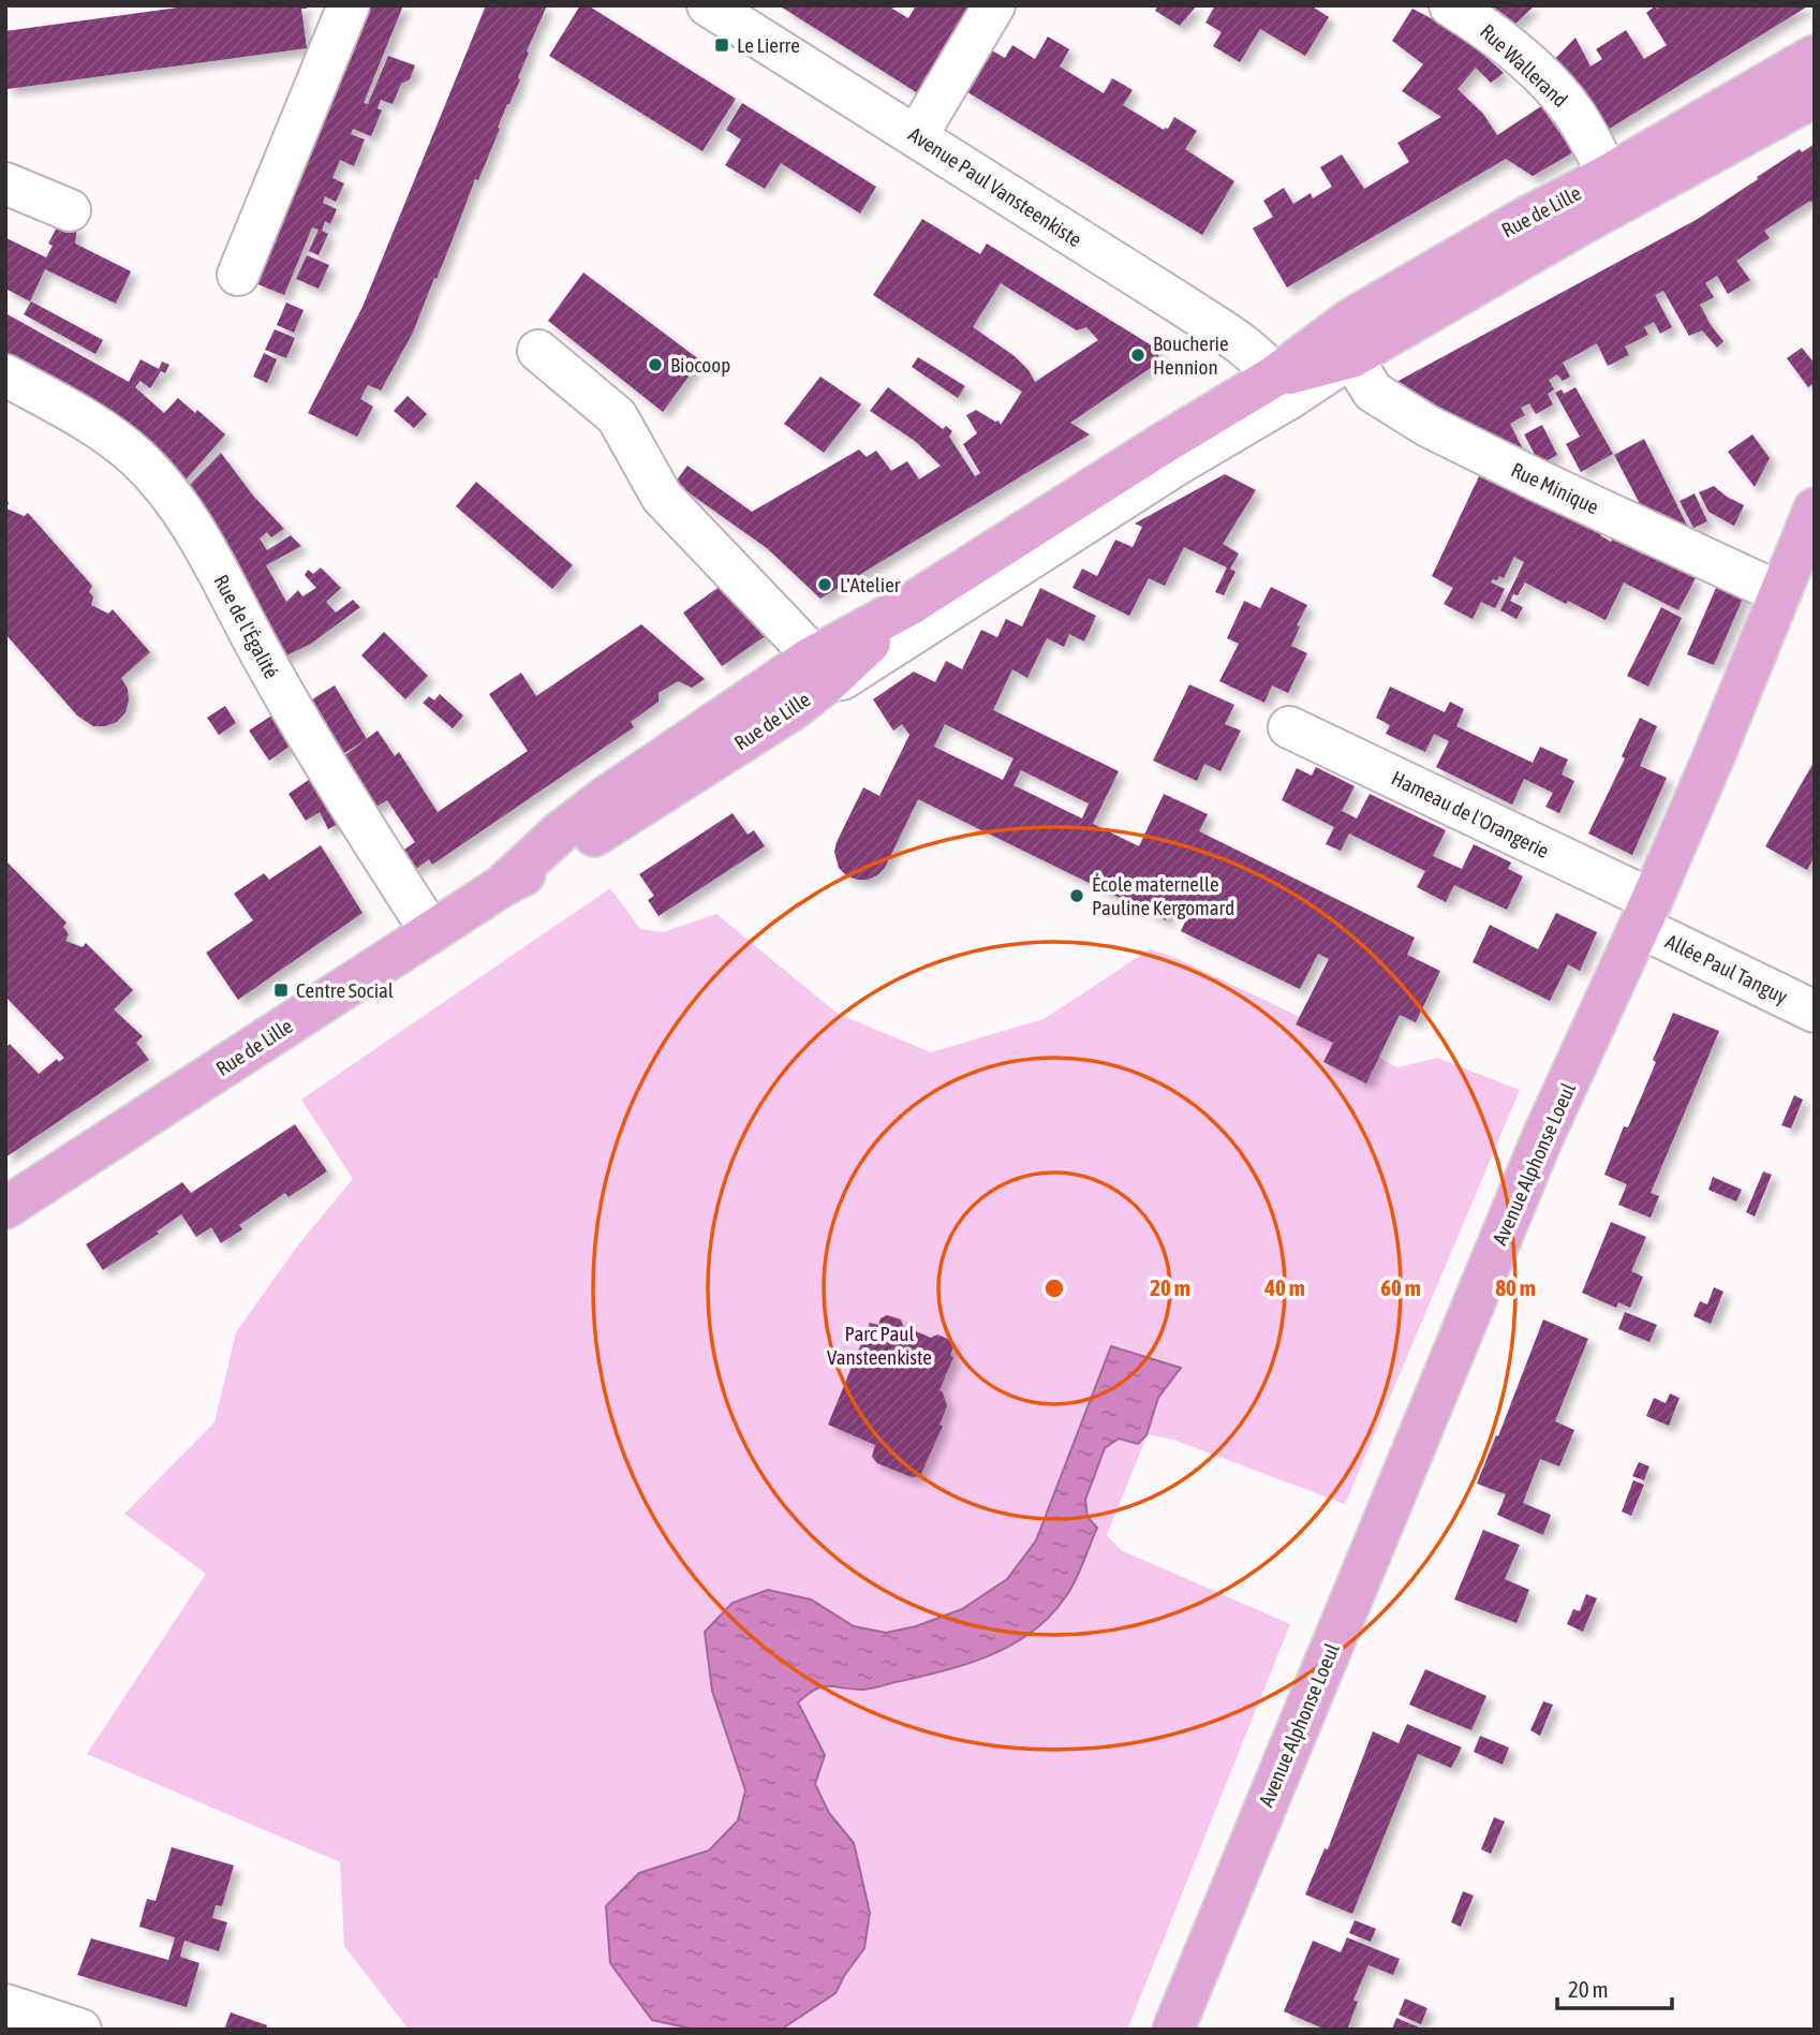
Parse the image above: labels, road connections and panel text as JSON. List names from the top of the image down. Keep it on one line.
{"streets":{"main road":["Rue de Lille","Avenue Alphonse Loeul"],"street":["Rue Wallerand","Avenue Paul Vansteenkiste","Rue Minique","Rue de l'Égalité","Hameau de l'Orangerie","Allée Paul Tanguy"]},"crossings":[["Rue Wallerand","Rue de Lille"],["Avenue Paul Vansteenkiste","Rue de Lille"],["Rue de Lille","Rue Minique"],["Rue de Lille","Rue de l'Égalité"],["Rue Minique","Avenue Alphonse Loeul"],["Hameau de l'Orangerie","Allée Paul Tanguy"],["Hameau de l'Orangerie","Avenue Alphonse Loeul"],["Allée Paul Tanguy","Avenue Alphonse Loeul"]],"parks":["Parc Paul Vansteenkiste"],"places":{"transit":["Le Lierre","Centre Social"],"other":["Boucherie Hennion","Biocoop","L'Atelier","École maternelle Pauline Kergomard"]},"scale_bar":"20 m","rings":["20 m","40 m","60 m","80 m"]}
